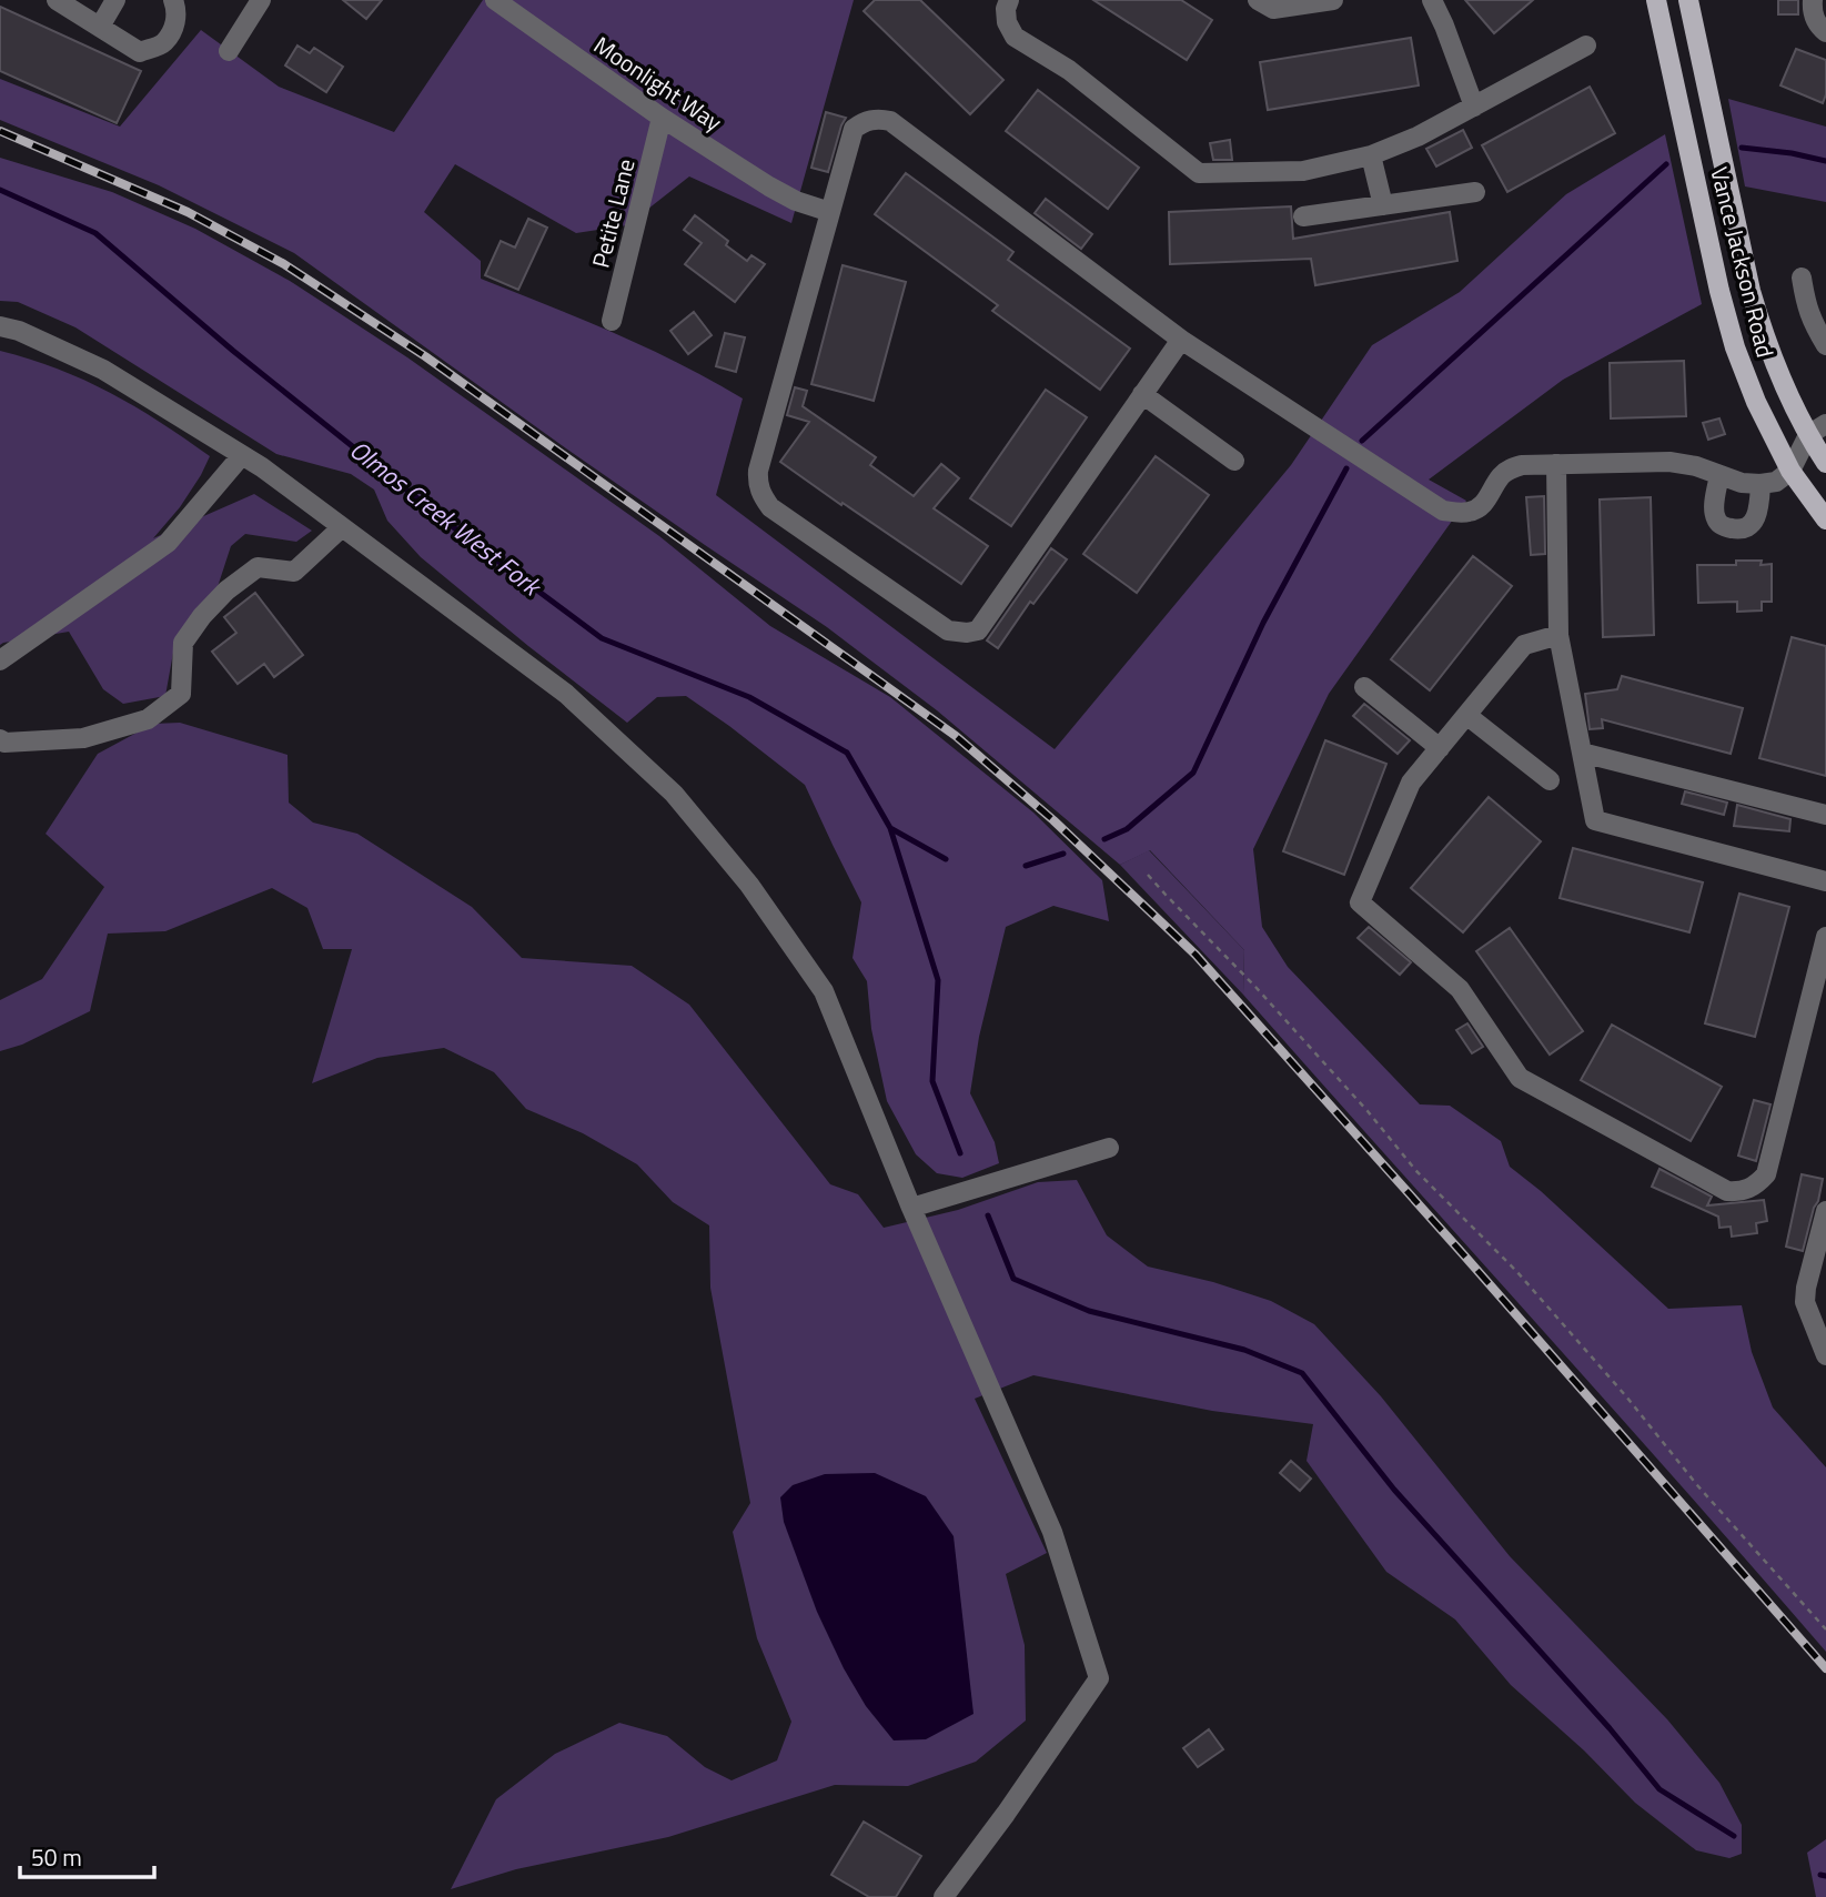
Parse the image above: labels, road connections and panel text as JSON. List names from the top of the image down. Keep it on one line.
{"streets":{"main road":["Vance Jackson Road"],"street":["Moonlight Way","Petite Lane"]},"crossings":[["Moonlight Way","Petite Lane"]],"water":["Olmos Creek West Fork"],"scale_bar":"50 m"}
